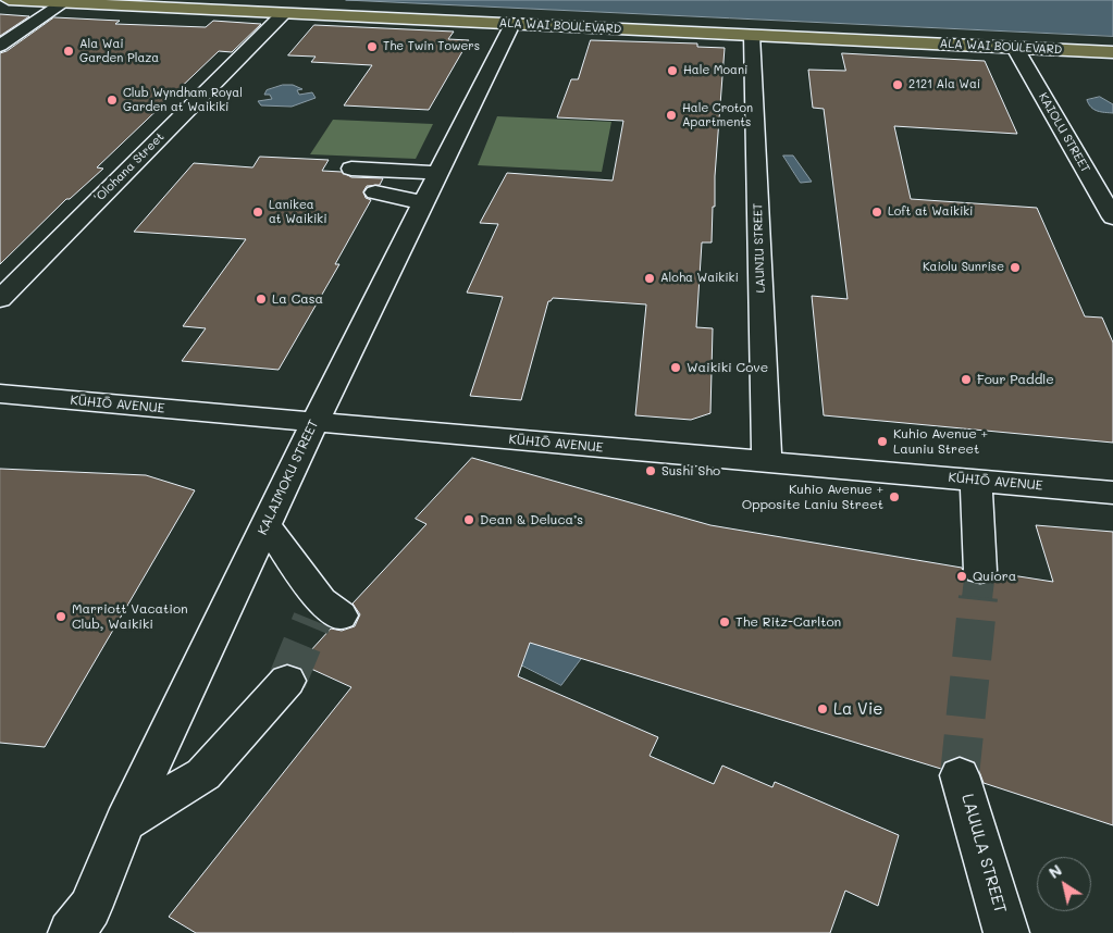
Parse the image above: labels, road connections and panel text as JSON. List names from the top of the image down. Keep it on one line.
{"streets":{"main road":["ALA WAI BOULEVARD"],"street":["KAIOLU STREET","ʻOlohana Street","LAUNIU STREET","KŪHIŌ AVENUE","KALAIMOKU STREET","LAUULA STREET"]},"crossings":[["ALA WAI BOULEVARD","KAIOLU STREET"],["ALA WAI BOULEVARD","ʻOlohana Street"],["ALA WAI BOULEVARD","LAUNIU STREET"],["ALA WAI BOULEVARD","KALAIMOKU STREET"],["LAUNIU STREET","KŪHIŌ AVENUE"],["KŪHIŌ AVENUE","KALAIMOKU STREET"]],"places":["The Twin Towers","Ala Wai Garden Plaza","Hale Moani","2121 Ala Wai","Club Wyndham Royal Garden at Waikiki","Hale Croton Apartments","Lanikea at Waikiki","Loft at Waikiki","Kaiolu Sunrise","Aloha Waikiki","La Casa","Waikiki Cove","Four Paddle","Kuhio Avenue + Launiu Street","Sushi Sho","Kuhio Avenue + Opposite Laniu Street","Dean & Deluca’s","Quiora","Marriott Vacation Club, Waikiki","The Ritz-Carlton","La Vie"],"north":"top left"}
